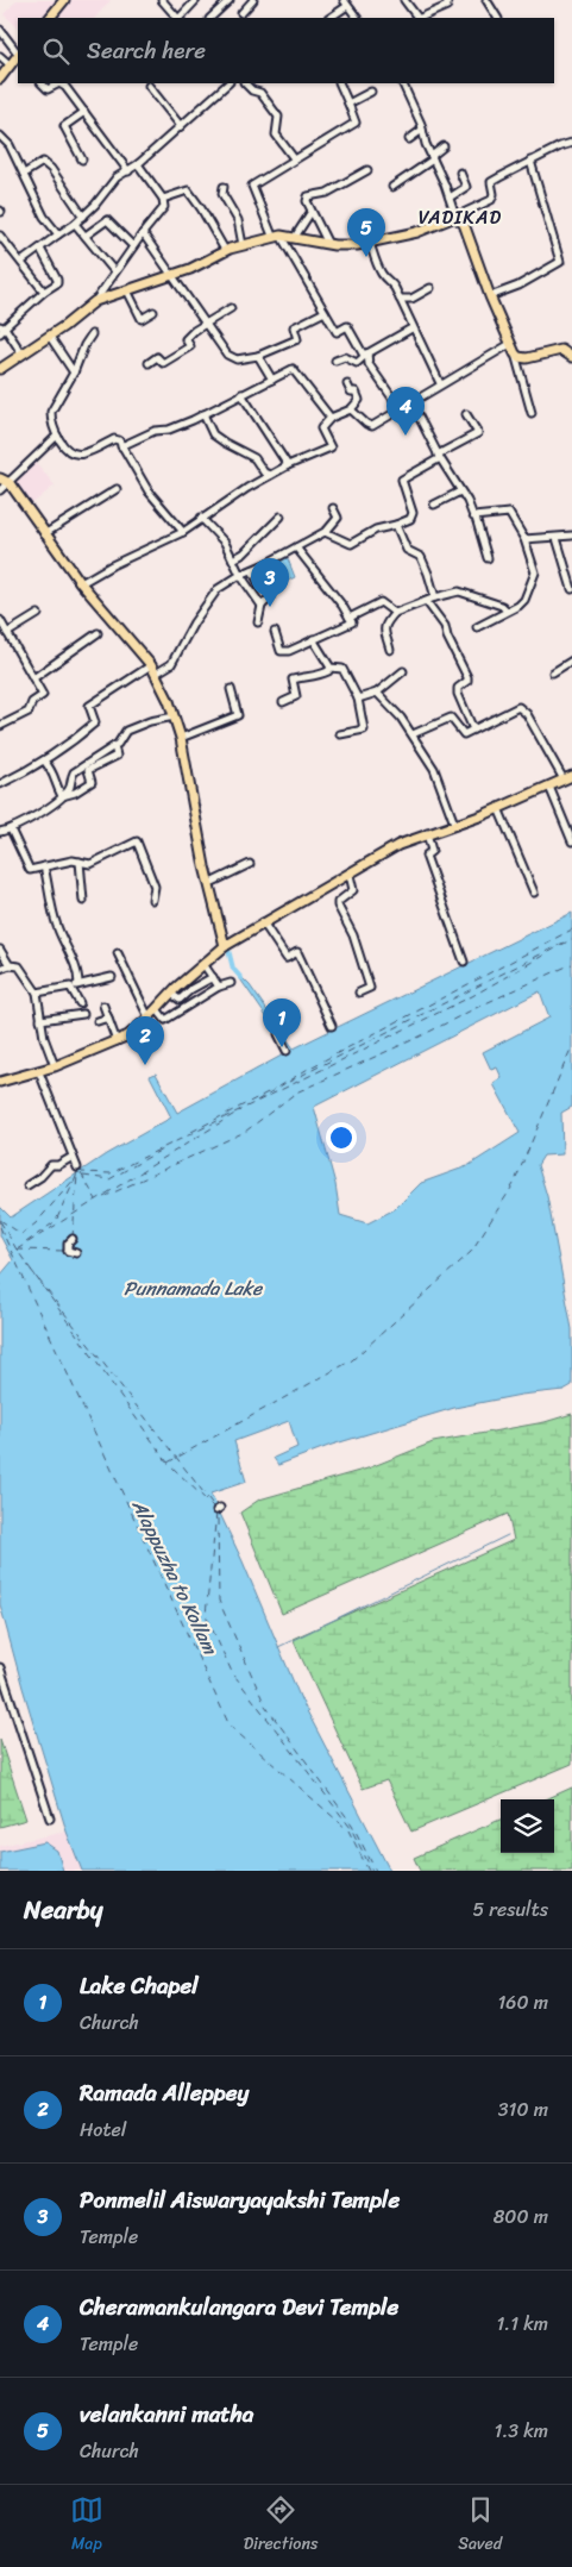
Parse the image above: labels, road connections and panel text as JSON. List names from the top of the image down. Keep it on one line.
{"districts":["VADIKAD"],"water":["Punnamada Lake","Alappuzha to Kollam"],"page":{"search":"Search here","pins":["5","4","3","1","2"],"heading":["Nearby","5 results"],"list":[{"mark":"1","name":"Lake Chapel","note":"Church","value":"160 m"},{"mark":"2","name":"Ramada Alleppey","note":"Hotel","value":"310 m"},{"mark":"3","name":"Ponmelil Aiswaryayakshi Temple","note":"Temple","value":"800 m"},{"mark":"4","name":"Cheramankulangara Devi Temple","note":"Temple","value":"1.1 km"},{"mark":"5","name":"velankanni matha","note":"Church","value":"1.3 km"}],"nav":["Map","Directions","Saved"]}}
